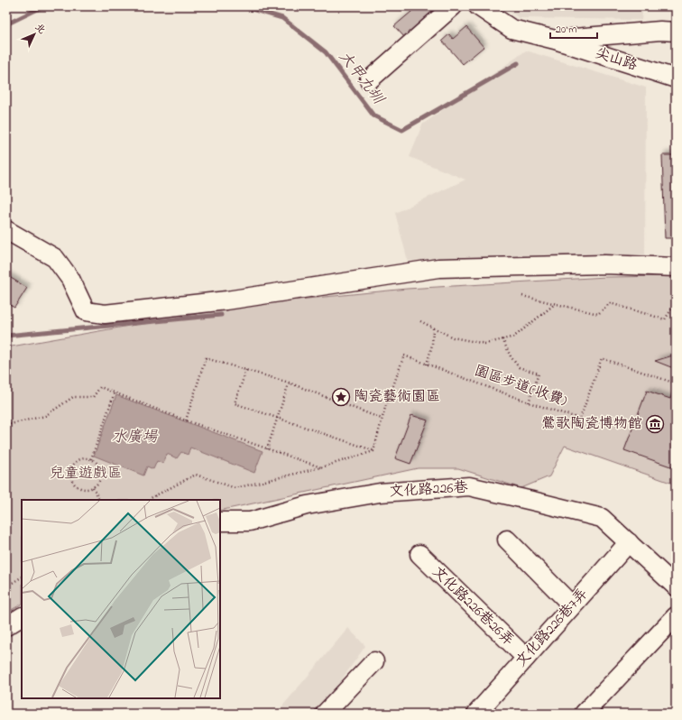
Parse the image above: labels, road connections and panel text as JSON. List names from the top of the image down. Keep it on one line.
{"streets":{"street":["尖山路","文化路226巷","文化路226巷26弄","文化路226巷7弄"],"path":["園區步道(收費)"]},"crossings":[["文化路226巷","文化路226巷7弄"],["文化路226巷26弄","文化路226巷7弄"]],"water":["大甲九圳","水廣場"],"parks":["兒童遊戲區"],"places":{"place":["陶瓷藝術園區"],"museum":["鶯歌陶瓷博物館"]},"scale_bar":"20 m","north":"top right"}
